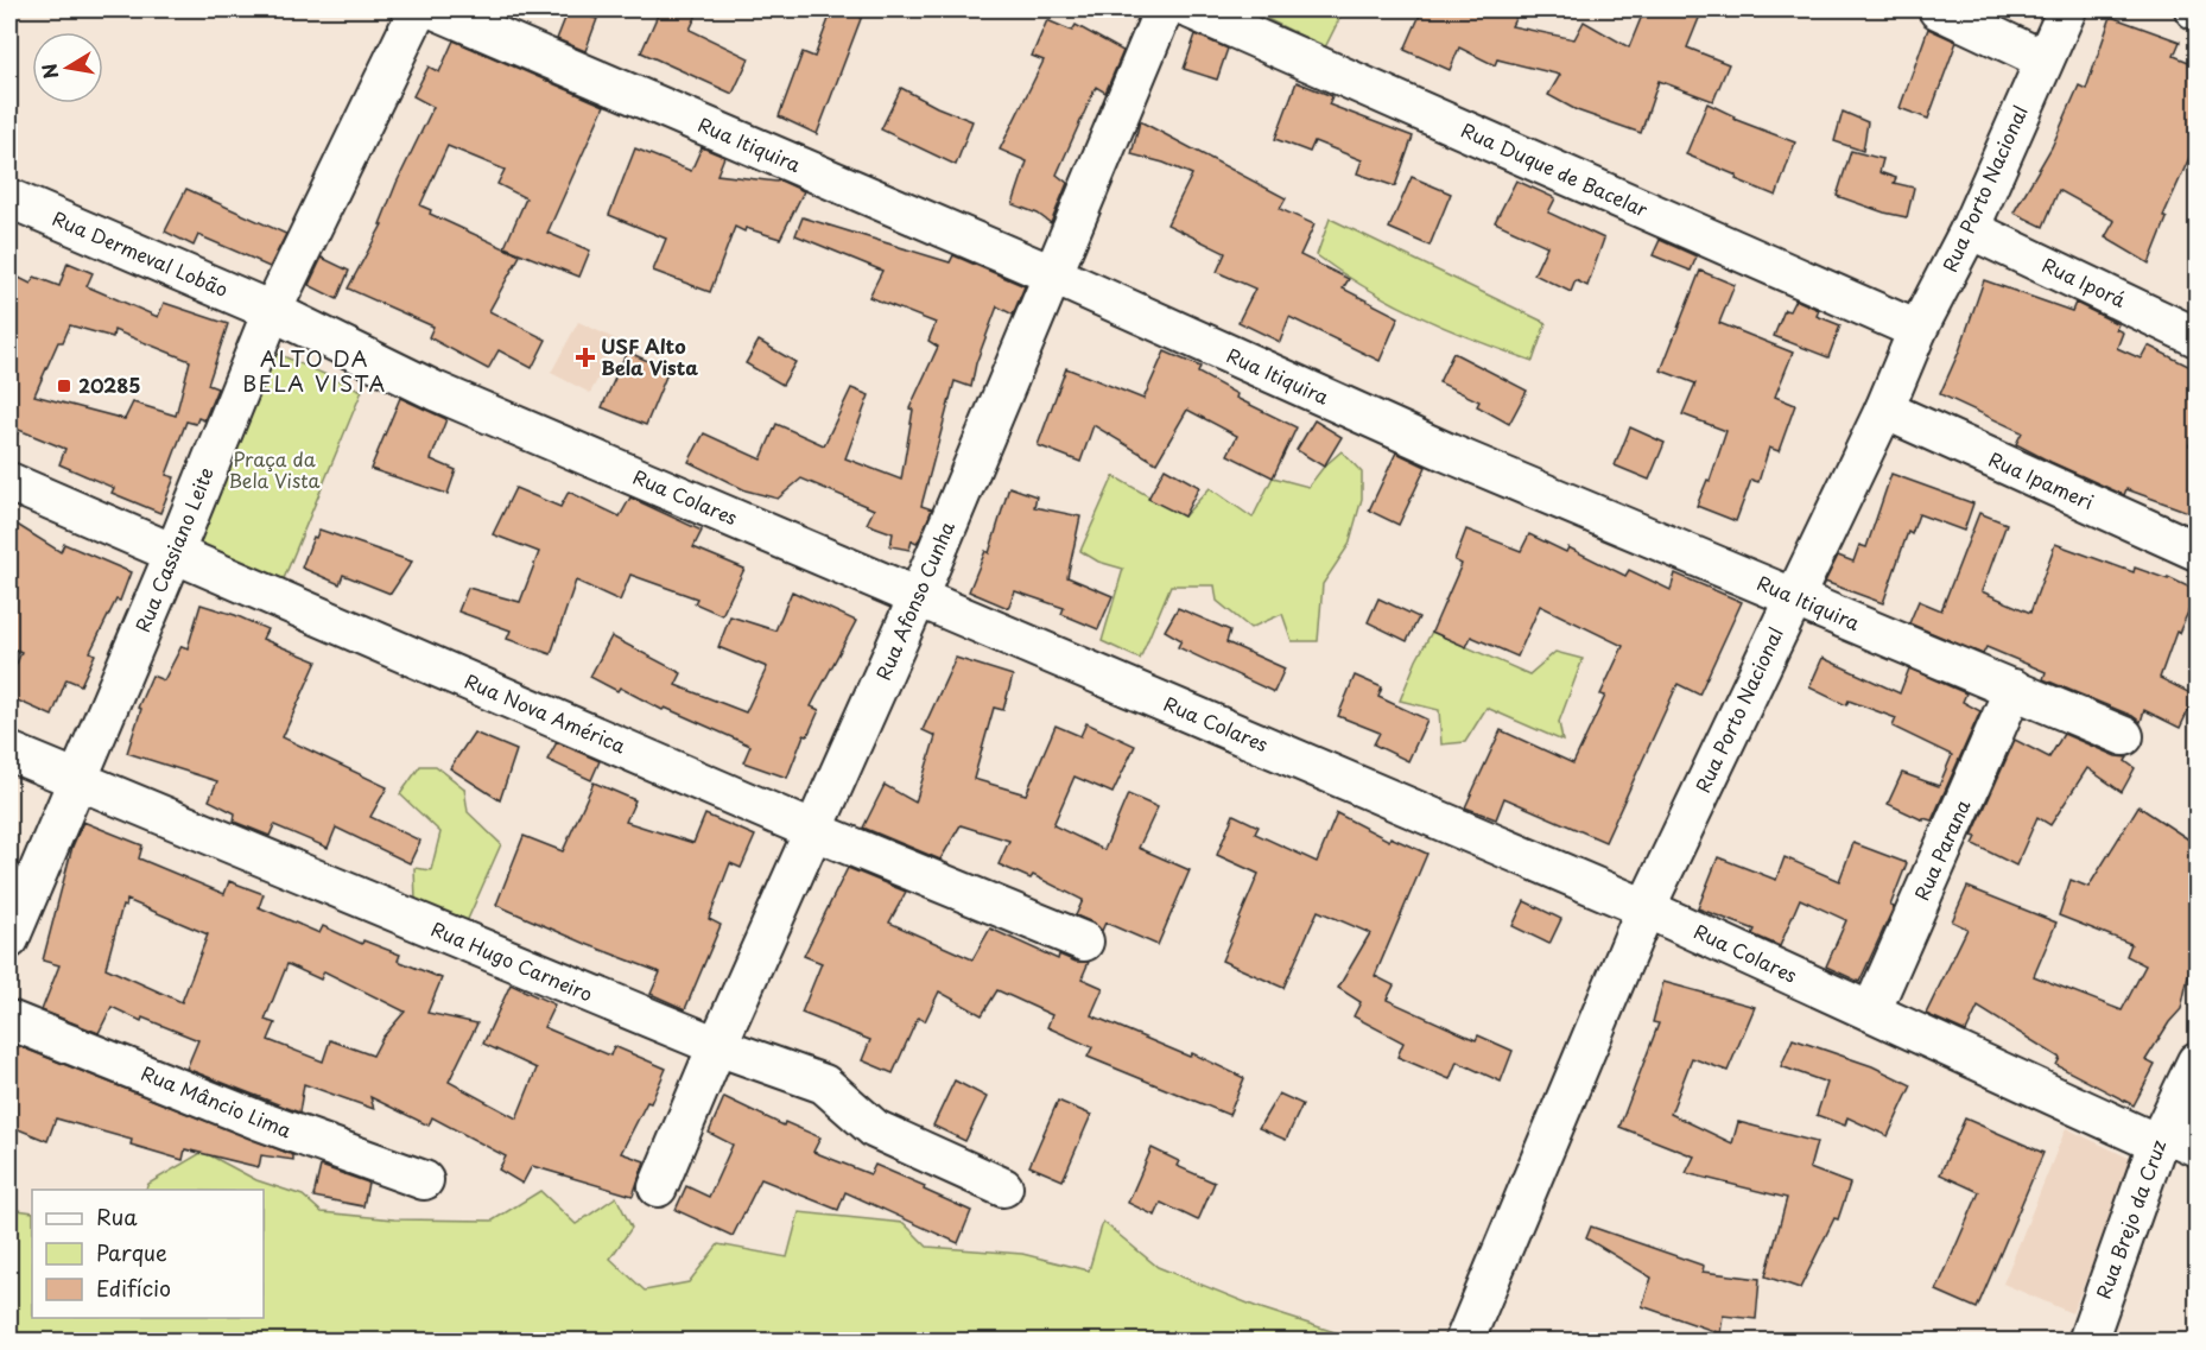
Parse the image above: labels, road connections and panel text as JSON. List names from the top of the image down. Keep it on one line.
{"streets":{"street":["Rua Itiquira","Rua Duque de Bacelar","Rua Porto Nacional","Rua Dermeval Lobão","Rua Iporá","Rua Ipameri","Rua Colares","Rua Cassiano Leite","Rua Afonso Cunha","Rua Nova América","Rua Parana","Rua Hugo Carneiro","Rua Mâncio Lima","Rua Brejo da Cruz"]},"crossings":[["Rua Itiquira","Rua Porto Nacional"],["Rua Itiquira","Rua Afonso Cunha"],["Rua Itiquira","Rua Parana"],["Rua Duque de Bacelar","Rua Porto Nacional"],["Rua Porto Nacional","Rua Iporá"],["Rua Porto Nacional","Rua Ipameri"],["Rua Porto Nacional","Rua Colares"],["Rua Dermeval Lobão","Rua Colares"],["Rua Dermeval Lobão","Rua Cassiano Leite"],["Rua Colares","Rua Cassiano Leite"],["Rua Colares","Rua Afonso Cunha"],["Rua Colares","Rua Parana"],["Rua Colares","Rua Brejo da Cruz"],["Rua Cassiano Leite","Rua Nova América"],["Rua Cassiano Leite","Rua Hugo Carneiro"],["Rua Afonso Cunha","Rua Nova América"],["Rua Afonso Cunha","Rua Hugo Carneiro"]],"districts":["ALTO DA BELA VISTA"],"parks":["Praça da Bela Vista"],"places":{"health":["USF Alto Bela Vista"],"transit":["20285"]},"legend":["Rua","Parque","Edifício"],"north":"left"}
